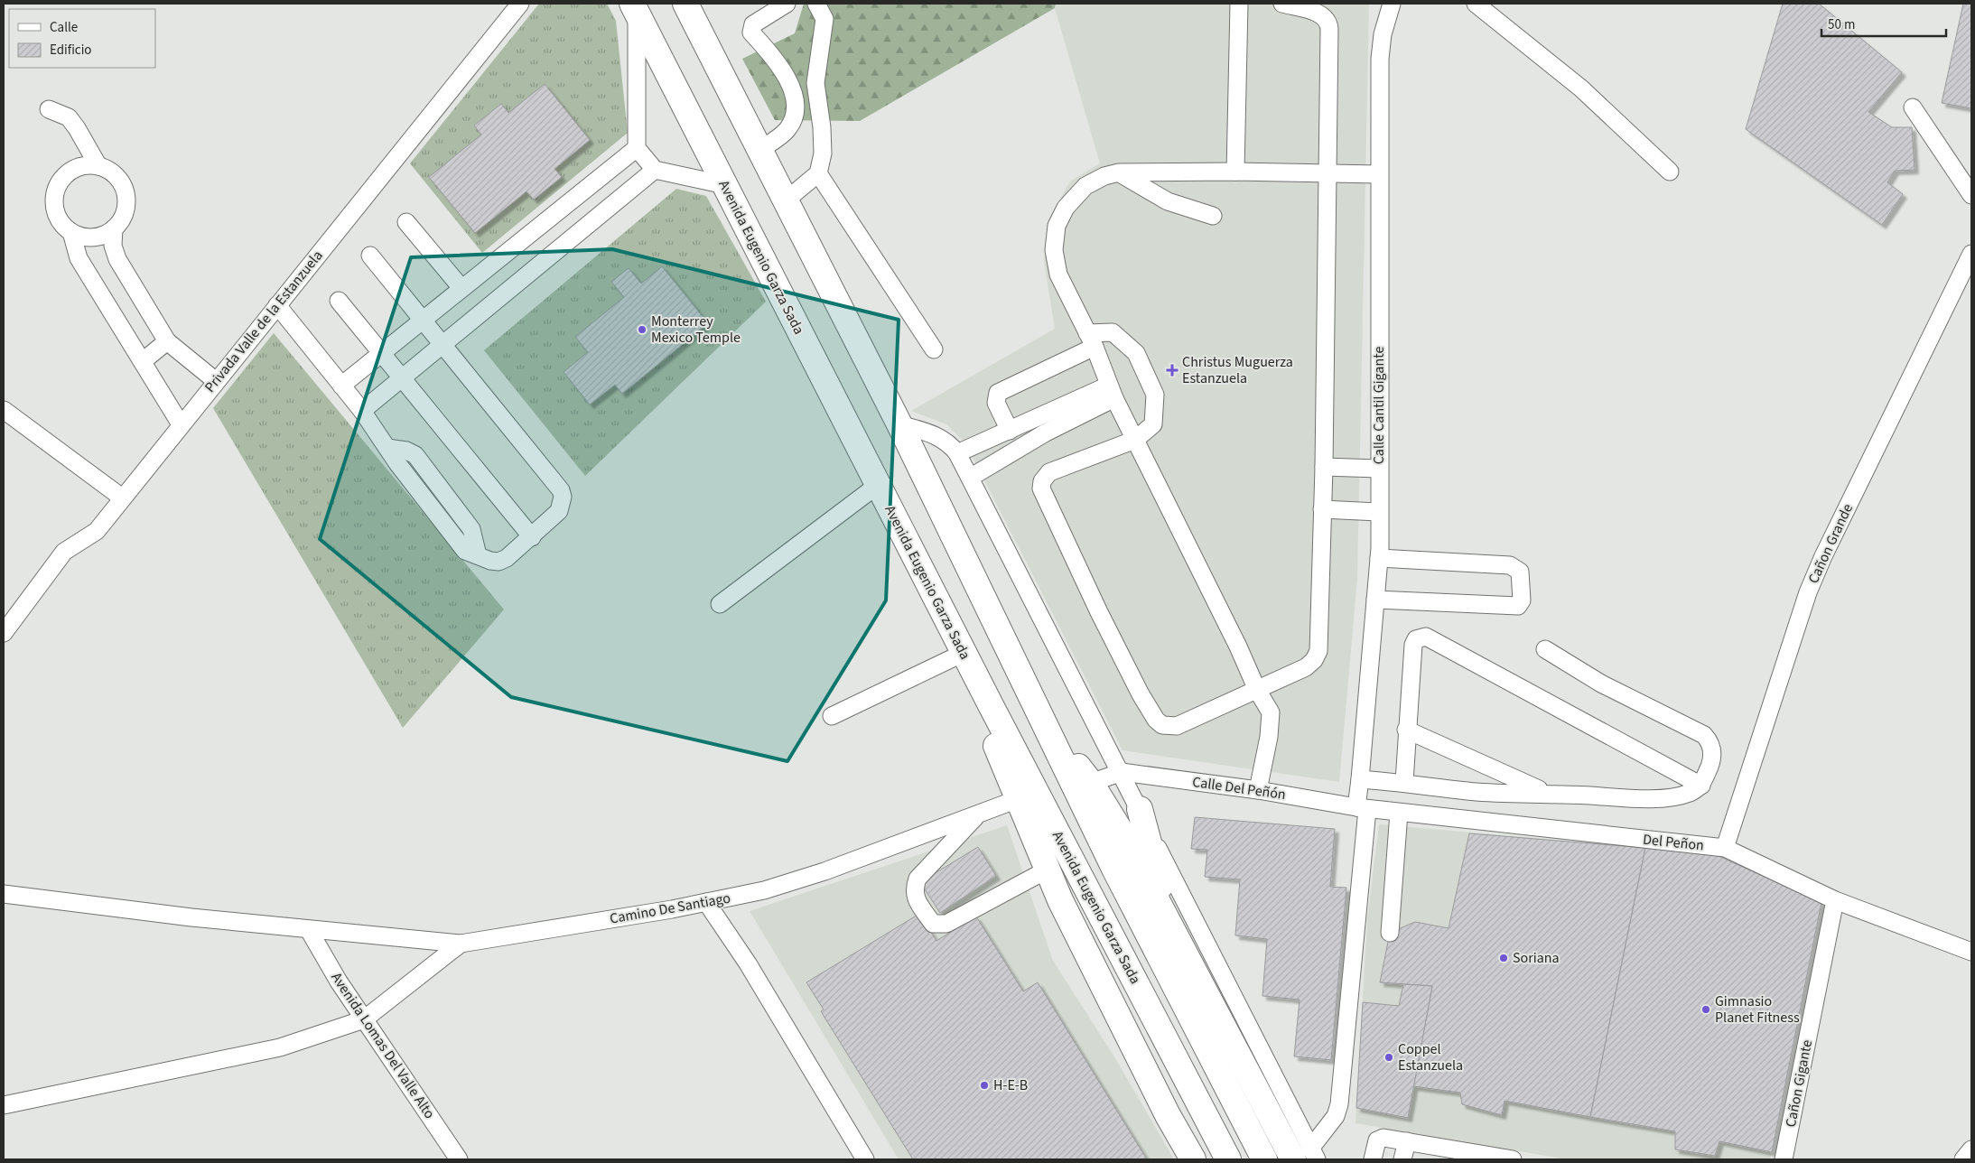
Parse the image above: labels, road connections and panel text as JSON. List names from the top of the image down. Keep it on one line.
{"streets":{"highway":["Avenida Eugenio Garza Sada"],"street":["Privada Valle de la Estanzuela","Calle Cantil Gigante","Cañon Grande","Calle Del Peñón","Del Peñon","Camino De Santiago","Avenida Lomas Del Valle Alto","Cañon Gigante"]},"crossings":[["Calle Cantil Gigante","Calle Del Peñón"],["Calle Cantil Gigante","Del Peñon"],["Cañon Grande","Del Peñon"],["Calle Del Peñón","Del Peñon"],["Del Peñon","Cañon Gigante"],["Camino De Santiago","Avenida Lomas Del Valle Alto"]],"places":{"other":["Monterrey Mexico Temple","Soriana","Gimnasio Planet Fitness","Coppel Estanzuela","H-E-B"],"health":["Christus Muguerza Estanzuela"]},"legend":["Calle","Edificio"],"scale_bar":"50 m"}
